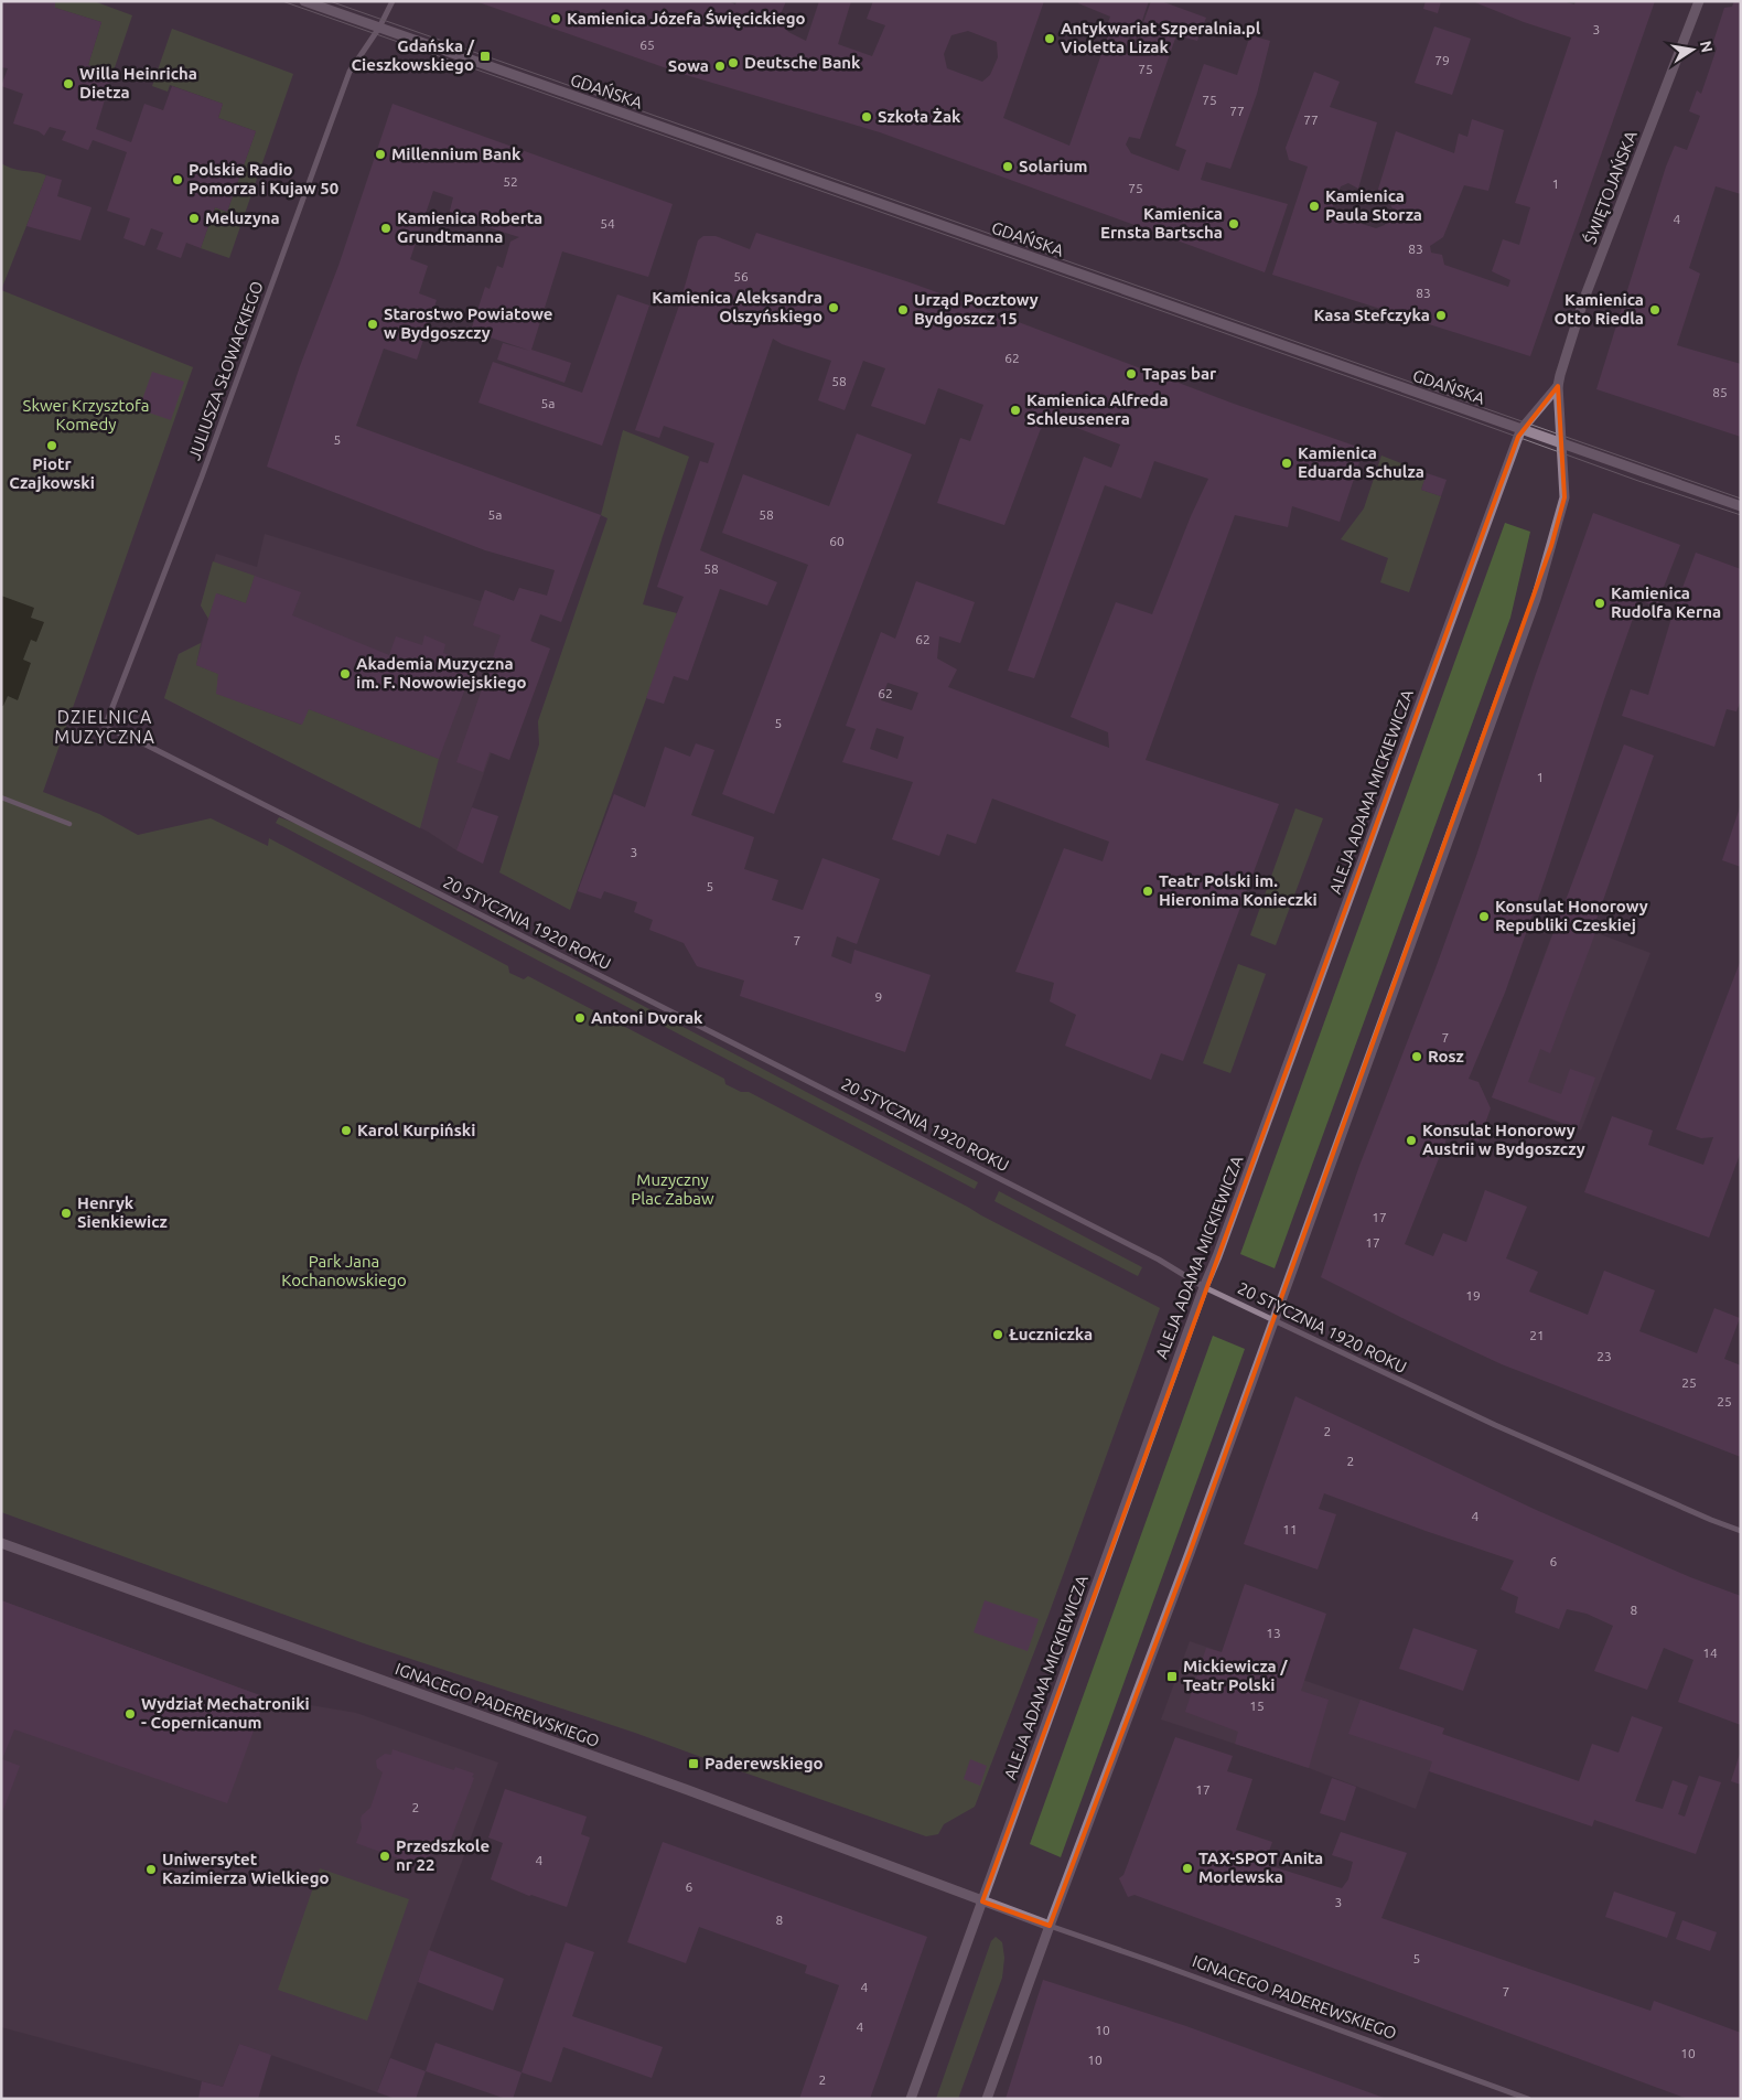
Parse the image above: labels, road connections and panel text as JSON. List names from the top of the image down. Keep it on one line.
{"streets":{"street":["GDAŃSKA","ŚWIĘTOJAŃSKA","JULIUSZA SŁOWACKIEGO","ALEJA ADAMA MICKIEWICZA","20 STYCZNIA 1920 ROKU","IGNACEGO PADEREWSKIEGO"]},"crossings":[["GDAŃSKA","ŚWIĘTOJAŃSKA"],["GDAŃSKA","JULIUSZA SŁOWACKIEGO"],["GDAŃSKA","ALEJA ADAMA MICKIEWICZA"],["ŚWIĘTOJAŃSKA","ALEJA ADAMA MICKIEWICZA"],["JULIUSZA SŁOWACKIEGO","20 STYCZNIA 1920 ROKU"],["ALEJA ADAMA MICKIEWICZA","20 STYCZNIA 1920 ROKU"],["ALEJA ADAMA MICKIEWICZA","IGNACEGO PADEREWSKIEGO"]],"districts":["DZIELNICA MUZYCZNA"],"parks":["Skwer Krzysztofa Komedy","Muzyczny Plac Zabaw","Park Jana Kochanowskiego"],"places":{"other":["Kamienica Józefa Święcickiego","Antykwariat Szperalnia.pl Violetta Lizak","Deutsche Bank","Sowa","Willa Heinricha Dietza","Szkoła Żak","Millennium Bank","Solarium","Polskie Radio Pomorza i Kujaw 50","Kamienica Paula Storza","Meluzyna","Kamienica Ernsta Bartscha","Kamienica Roberta Grundtmanna","Kamienica Aleksandra Olszyńskiego","Urząd Pocztowy Bydgoszcz 15","Kamienica Otto Riedla","Kasa Stefczyka","Starostwo Powiatowe w Bydgoszczy","Tapas bar","Kamienica Alfreda Schleusenera","Piotr Czajkowski","Kamienica Eduarda Schulza","Kamienica Rudolfa Kerna","Akademia Muzyczna im. F. Nowowiejskiego","Teatr Polski im. Hieronima Konieczki","Konsulat Honorowy Republiki Czeskiej","Antoni Dvorak","Rosz","Karol Kurpiński","Konsulat Honorowy Austrii w Bydgoszczy","Henryk Sienkiewicz","Łuczniczka","Wydział Mechatroniki - Copernicanum","Przedszkole nr 22","TAX-SPOT Anita Morlewska","Uniwersytet Kazimierza Wielkiego"],"transit":["Gdańska / Cieszkowskiego","Mickiewicza / Teatr Polski","Paderewskiego"]},"house_numbers":["3","65","79","75","75","77","77","52","1","75","4","54","83","56","83","62","58","85","5a","5","5a","58","60","58","62","62","5","1","3","5","7","9","7","17","17","19","21","23","25","25","2","2","4","11","6","8","13","14","15","17","2","4","6","3","8","5","4","7","4","10","10","10","2"],"north":"right"}
